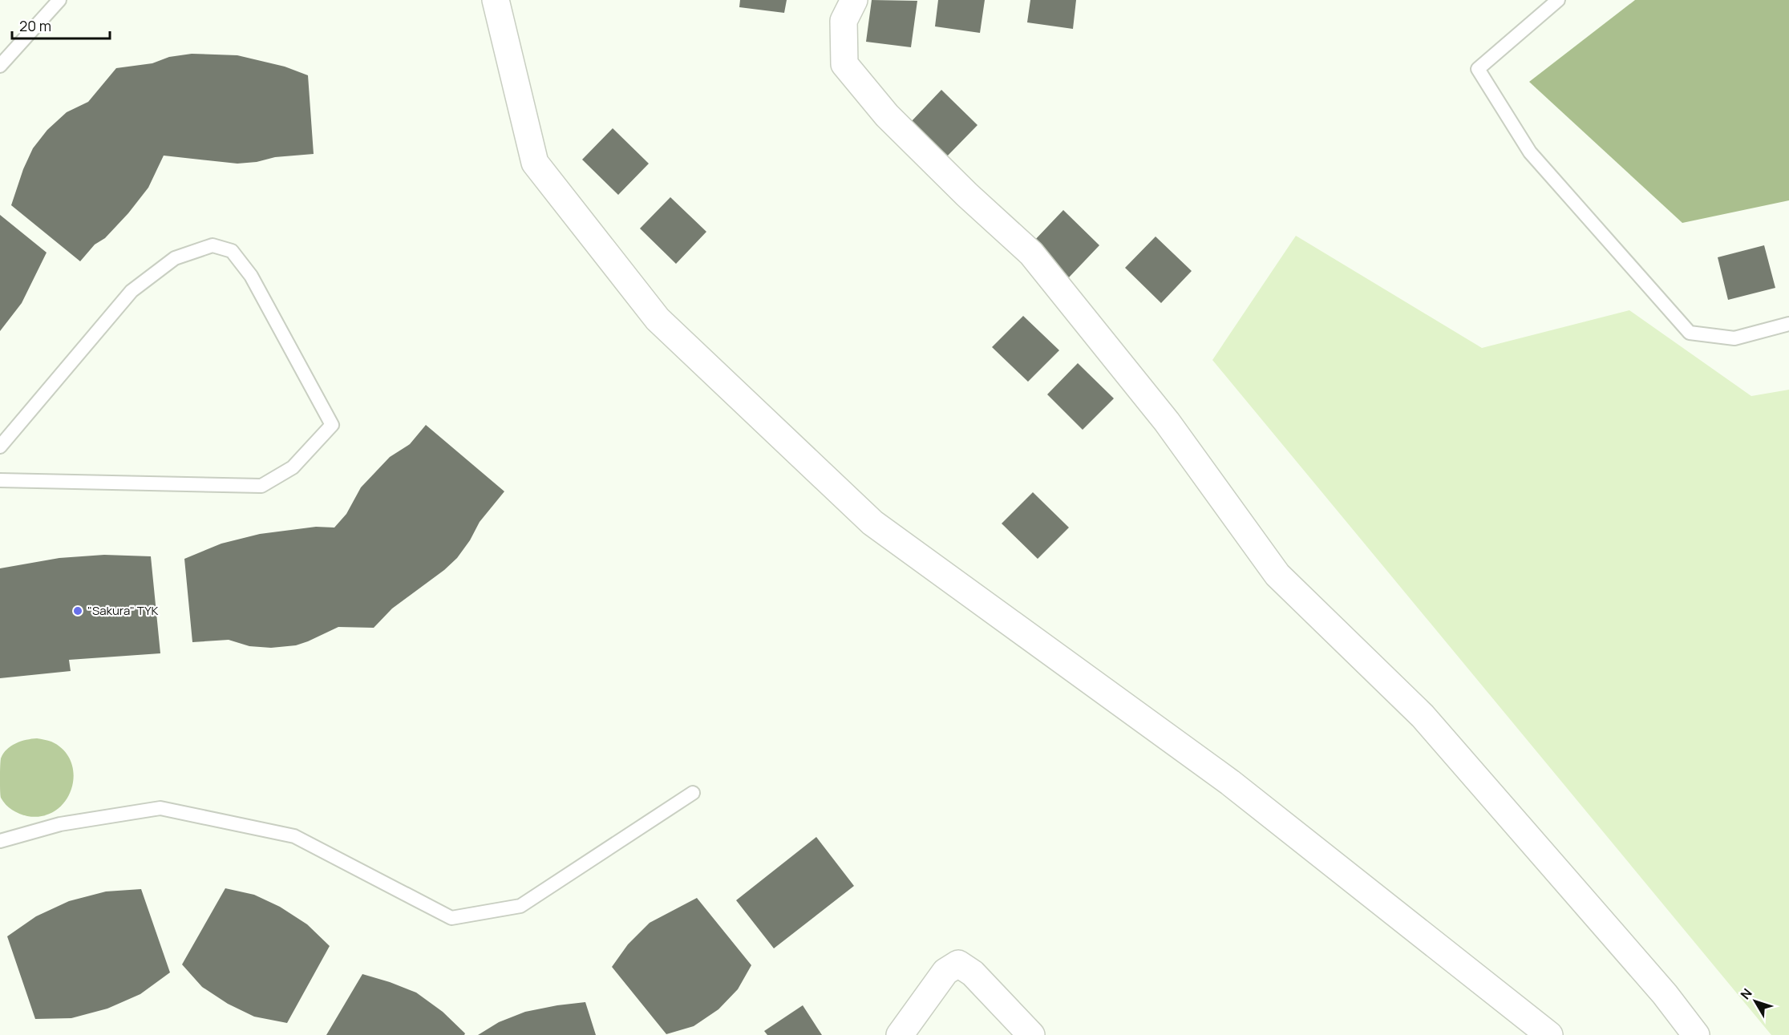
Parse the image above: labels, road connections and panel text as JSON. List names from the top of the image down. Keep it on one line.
{"places":["\"Sakura\" ТҮК"],"scale_bar":"20 m","north":"top left"}
